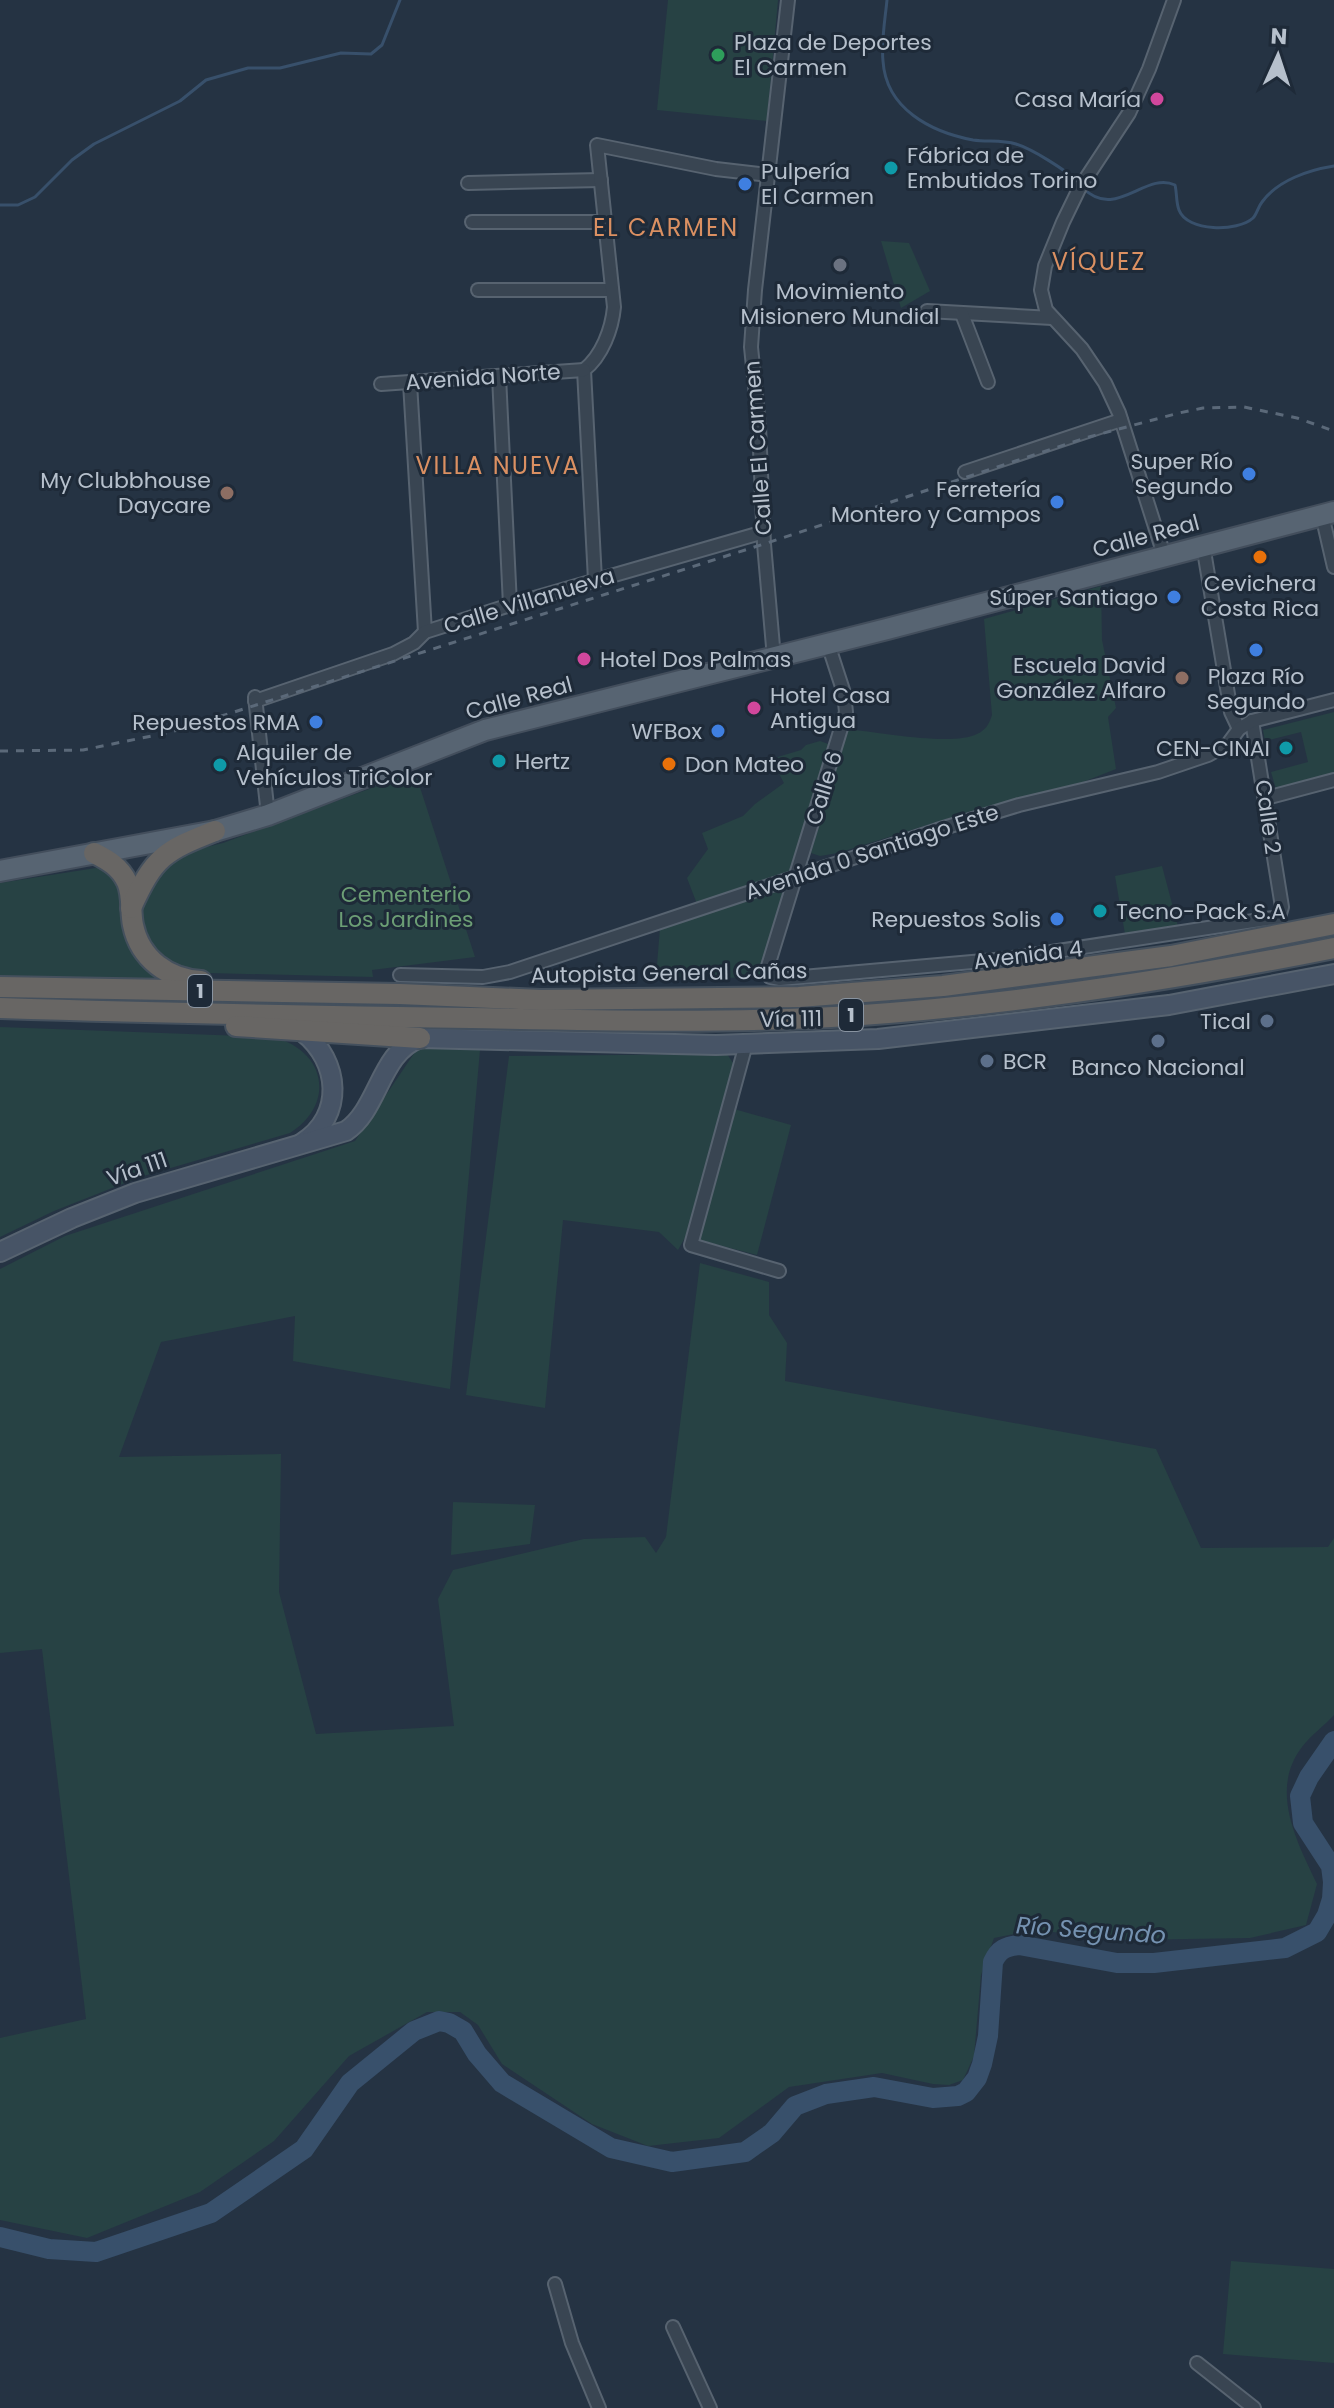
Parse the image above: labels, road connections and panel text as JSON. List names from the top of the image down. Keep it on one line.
{"streets":{"highway":["Autopista General Cañas","1"],"main road":["Calle Real","Vía 111"],"street":["Avenida Norte","Calle El Carmen","Calle Villanueva","Calle 6","Calle 2","Avenida 0 Santiago Este","Avenida 4"]},"crossings":[["Calle El Carmen","Calle Real"],["Calle El Carmen","Calle Villanueva"],["Calle Real","Calle Villanueva"],["Calle Real","Calle 6"],["Calle 6","Avenida 0 Santiago Este"],["Calle 6","Avenida 4"],["Calle 2","Avenida 0 Santiago Este"],["Calle 2","Avenida 4"],["Avenida 0 Santiago Este","Autopista General Cañas"]],"districts":["EL CARMEN","VÍQUEZ","VILLA NUEVA"],"water":["Río Segundo"],"parks":["Cementerio Los Jardines"],"places":["Plaza de Deportes El Carmen","Casa María","Fábrica de Embutidos Torino","Pulpería El Carmen","Movimiento Misionero Mundial","Super Río Segundo","My Clubbhouse Daycare","Ferretería Montero y Campos","Cevichera Costa Rica","Súper Santiago","Plaza Río Segundo","Hotel Dos Palmas","Escuela David González Alfaro","Hotel Casa Antigua","Repuestos RMA","WFBox","CEN-CINAI","Hertz","Don Mateo","Alquiler de Vehículos TriColor","Tecno-Pack S.A","Repuestos Solis","Tical","Banco Nacional","BCR"],"north":"top"}
